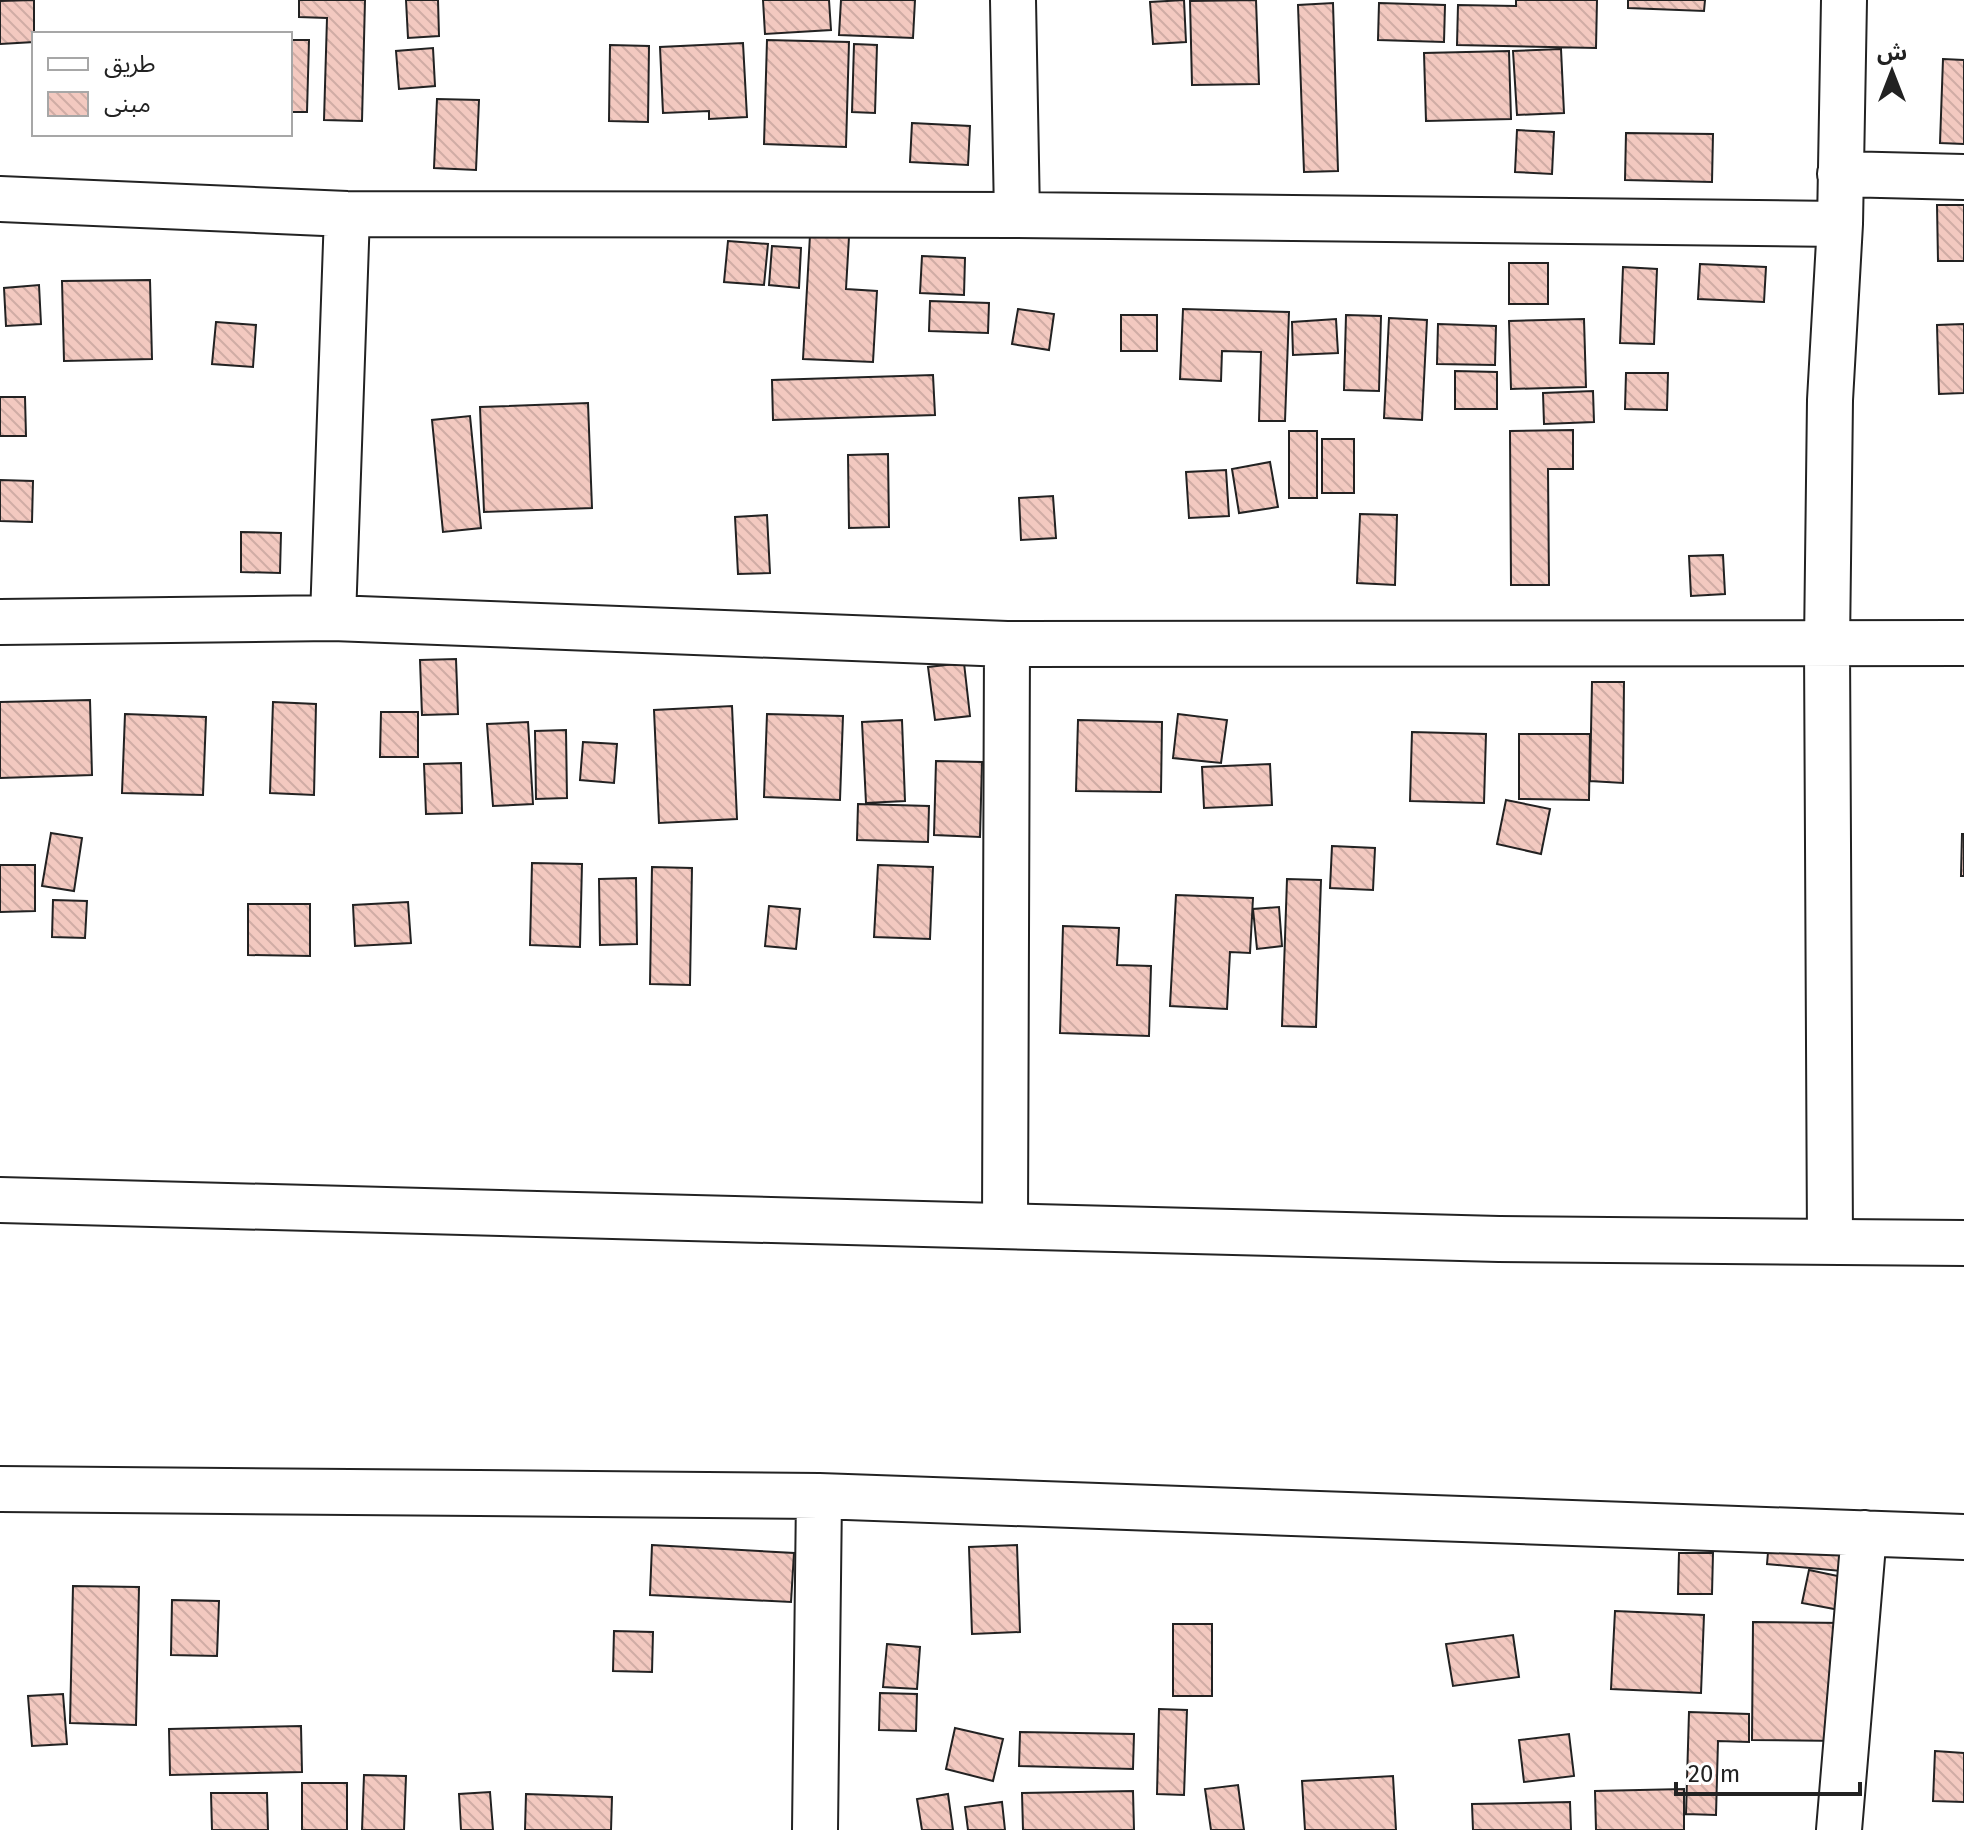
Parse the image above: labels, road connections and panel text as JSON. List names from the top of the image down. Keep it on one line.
{"legend":["طريق","مبنى"],"scale_bar":"20 m","north":"top"}
